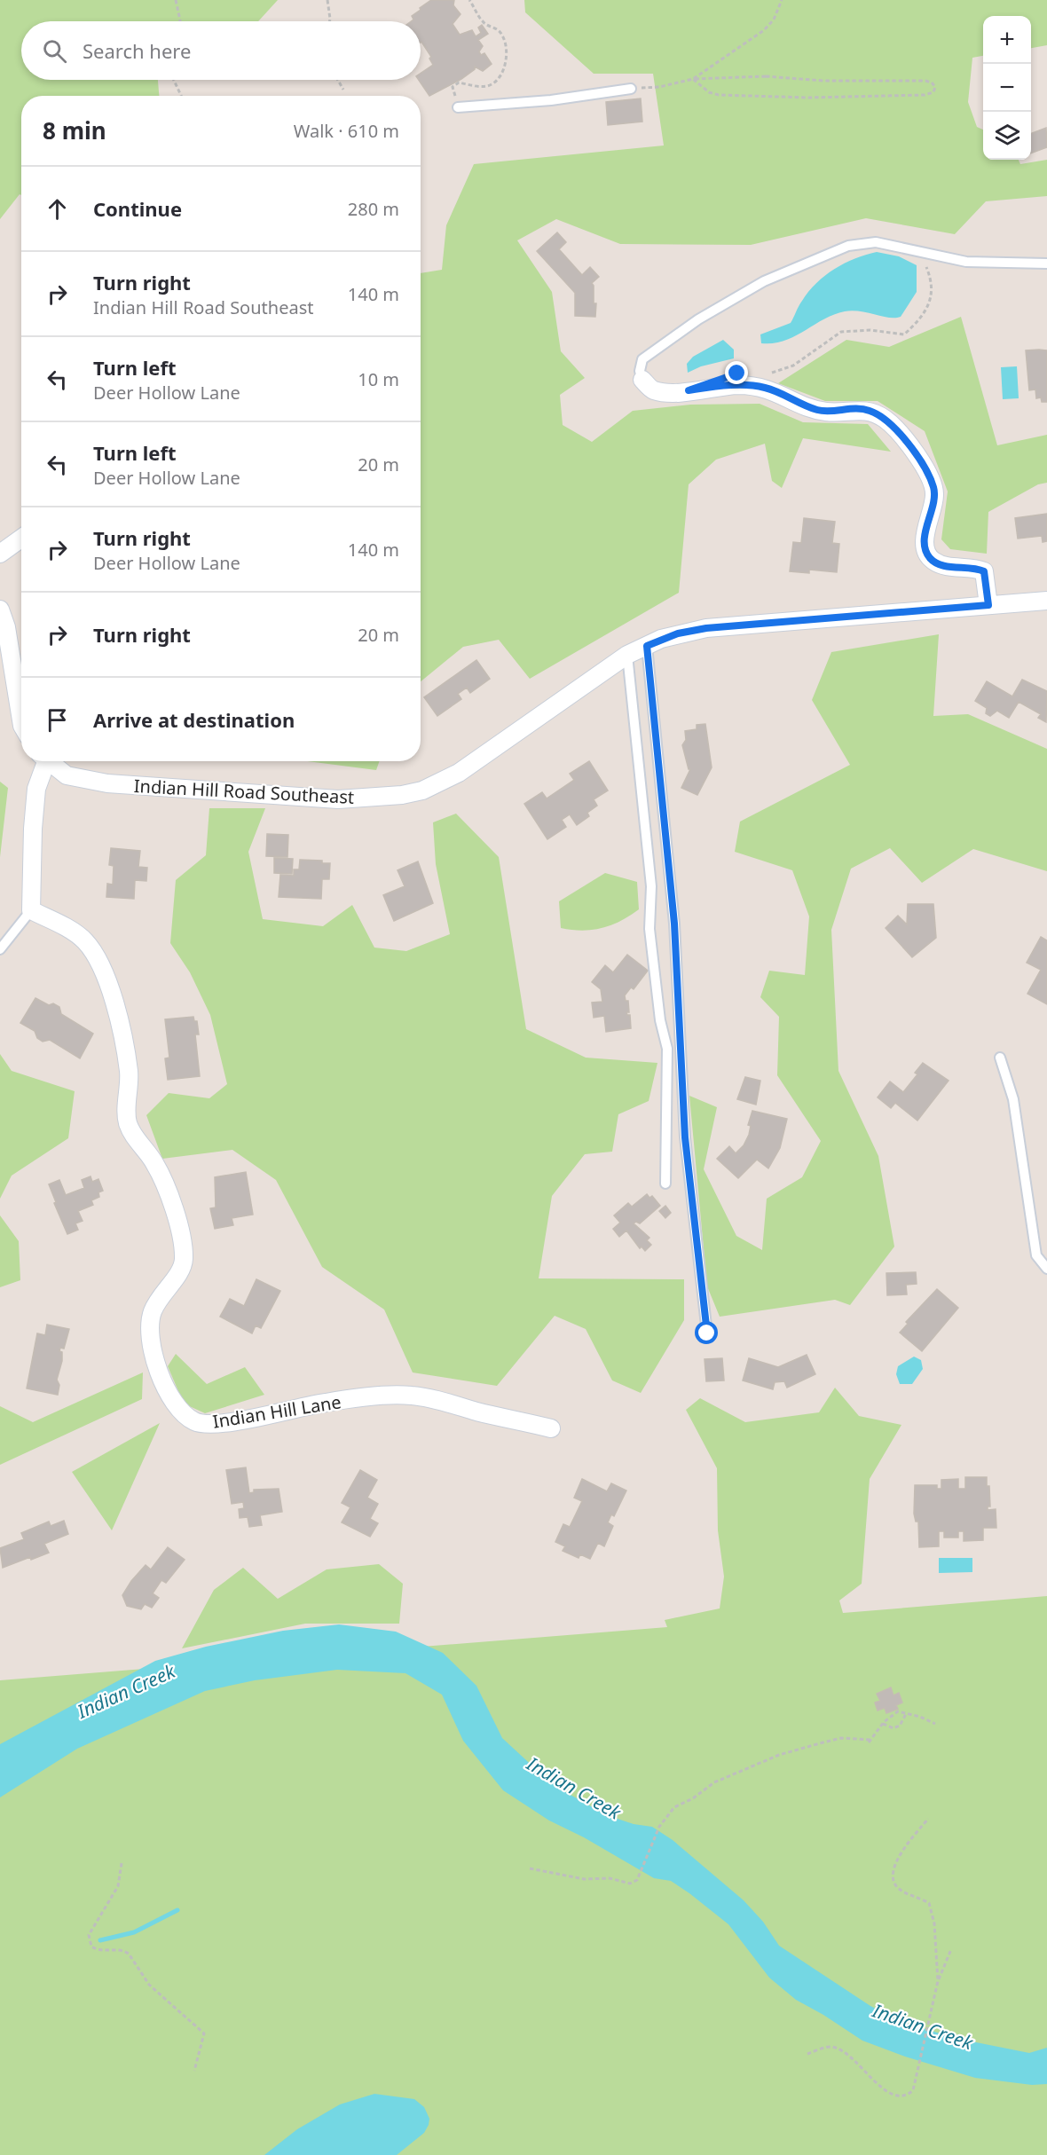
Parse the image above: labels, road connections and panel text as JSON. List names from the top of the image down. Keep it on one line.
{"streets":{"street":["Indian Hill Road Southeast","Indian Hill Lane"]},"water":["Indian Creek"],"page":{"map_buttons":["+","−"],"search":"Search here","heading":["8 min","Walk · 610 m"],"list":[["Continue","280 m"],["Turn right","Indian Hill Road Southeast","140 m"],["Turn left","Deer Hollow Lane","10 m"],["Turn left","Deer Hollow Lane","20 m"],["Turn right","Deer Hollow Lane","140 m"],["Turn right","20 m"],"Arrive at destination"]}}
